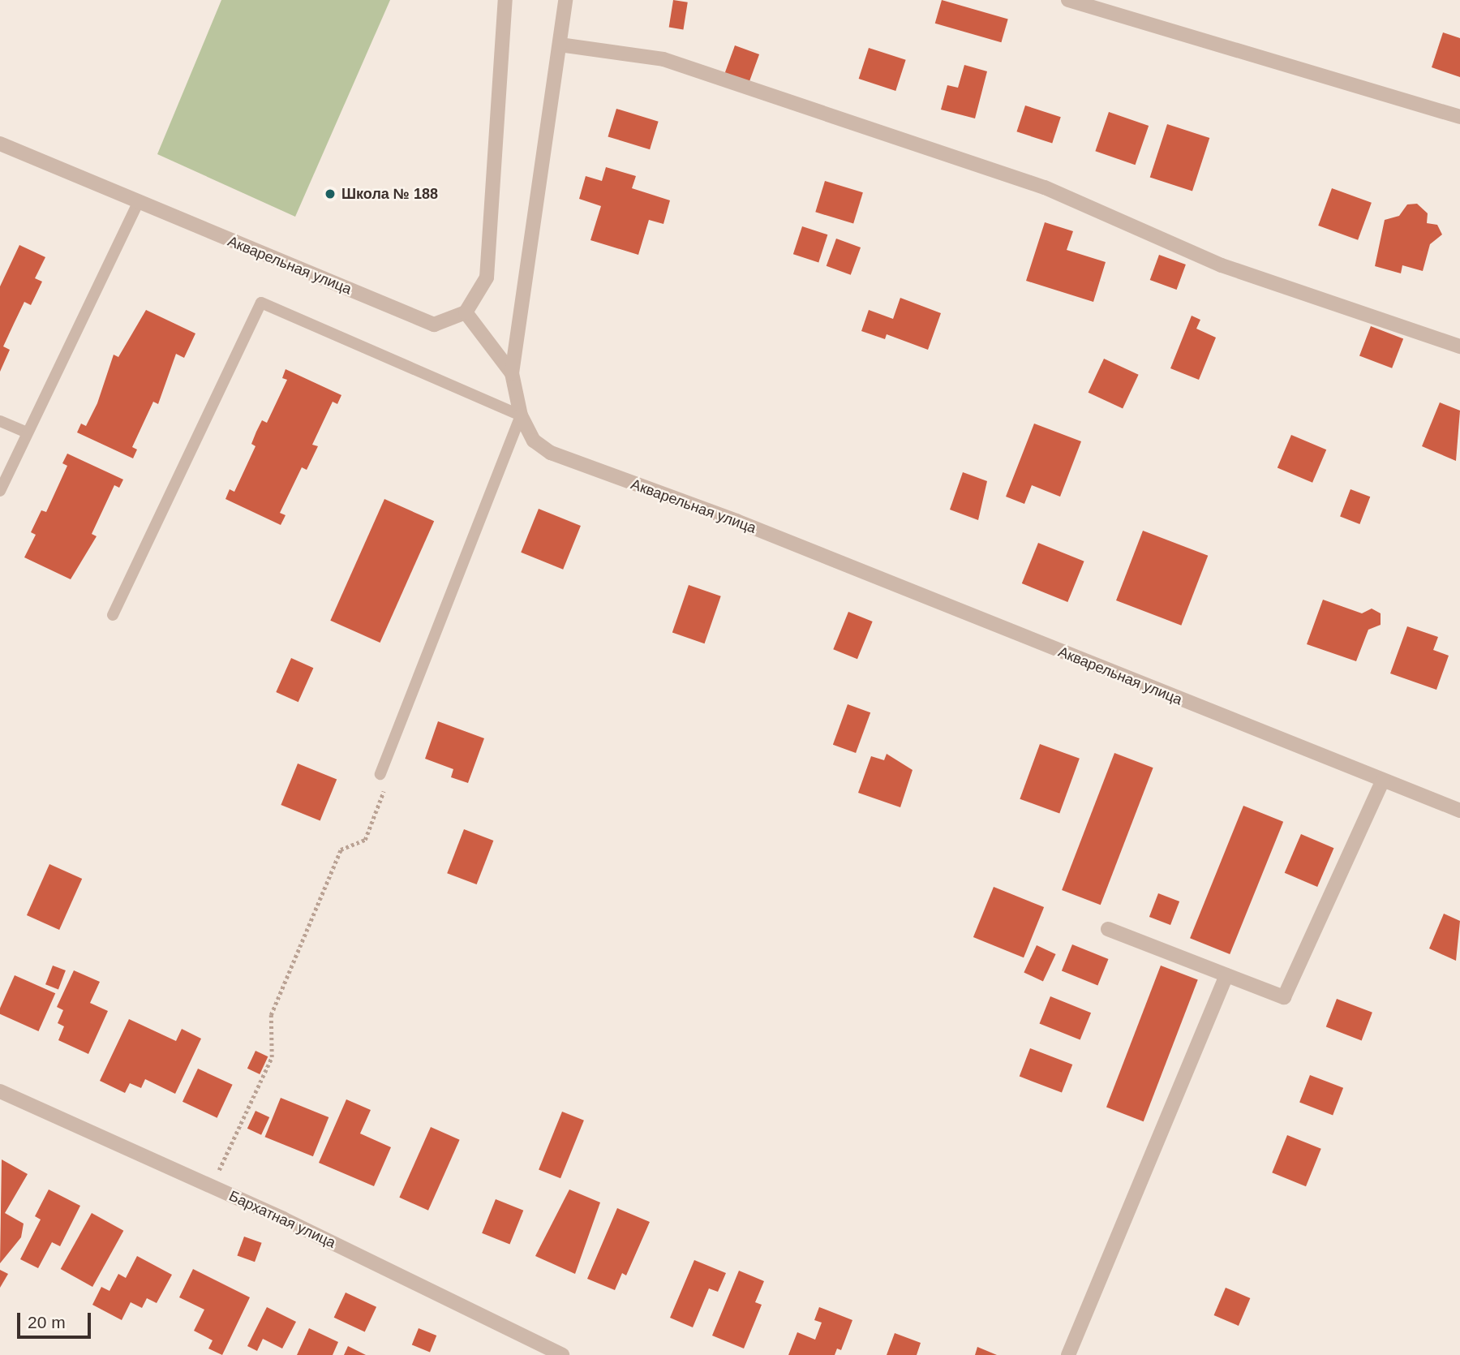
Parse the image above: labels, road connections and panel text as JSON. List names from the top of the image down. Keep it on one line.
{"streets":{"street":["Акварельная улица","Бархатная улица"]},"places":["Школа № 188"],"scale_bar":"20 m"}
